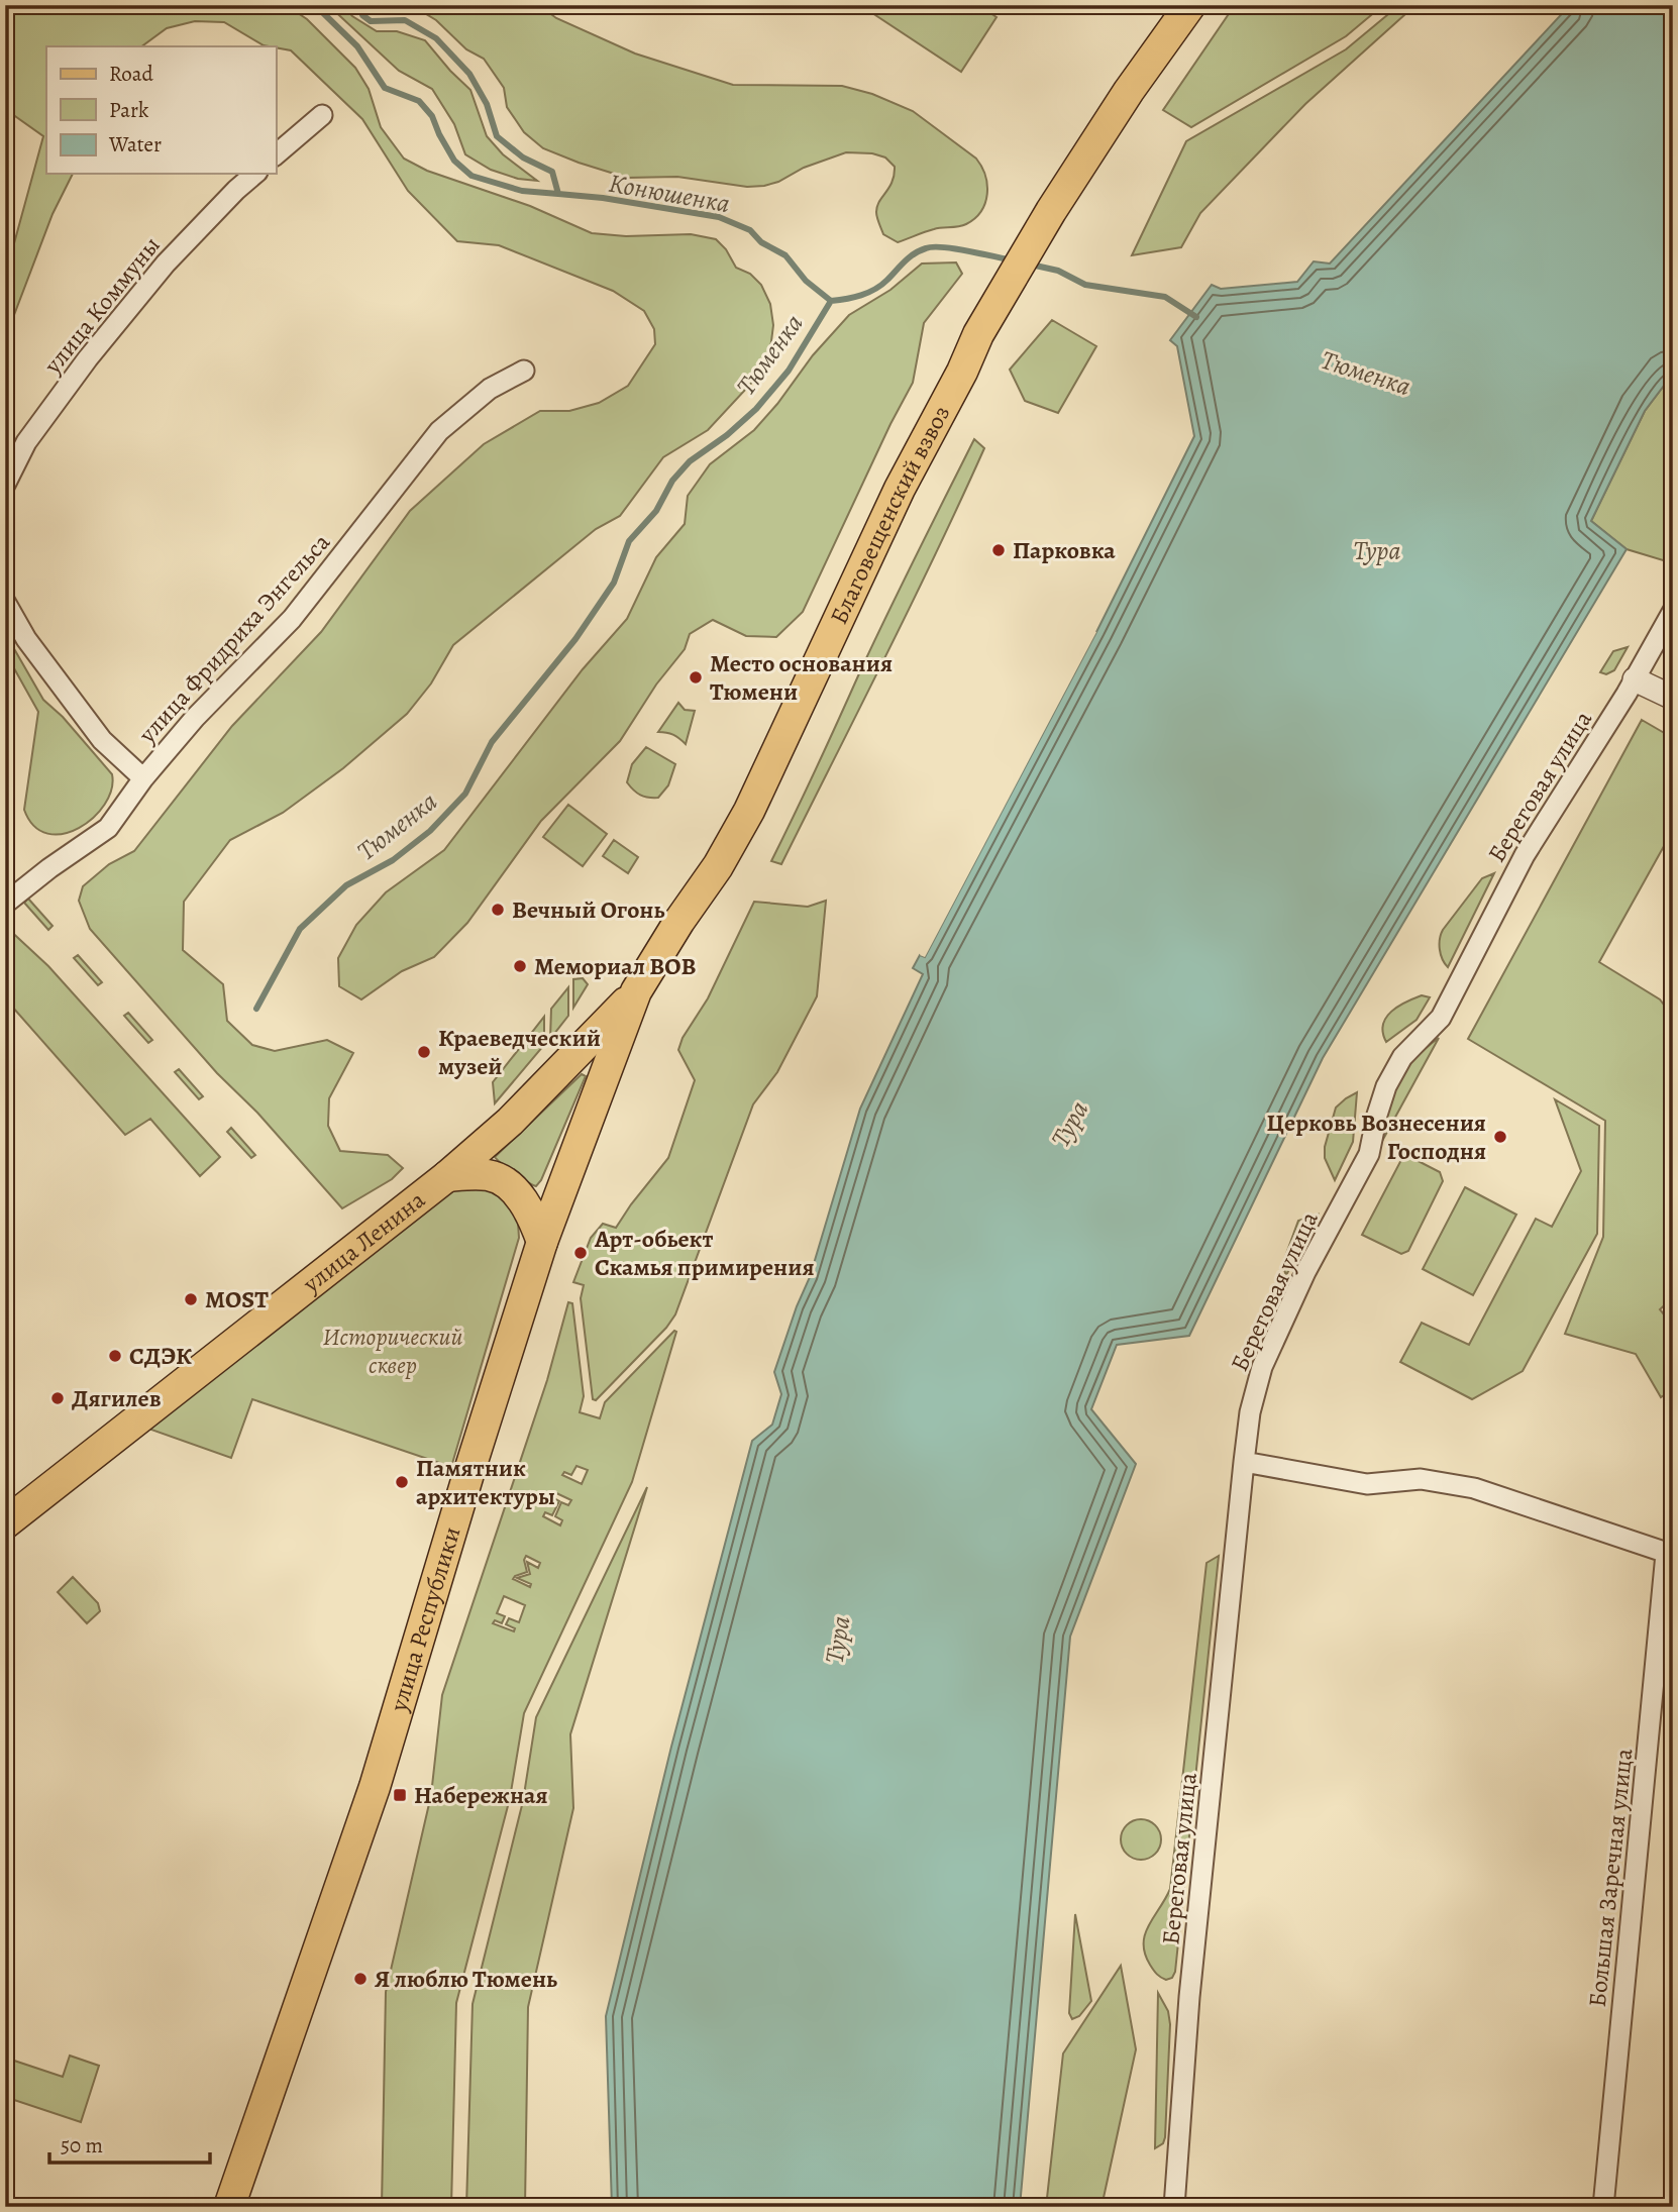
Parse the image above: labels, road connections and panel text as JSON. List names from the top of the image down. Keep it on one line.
{"streets":{"main road":["Благовещенский взвоз","улица Ленина","улица Республики"],"street":["улица Коммуны","улица Фридриха Энгельса","Береговая улица","Большая Заречная улица"]},"crossings":[["Благовещенский взвоз","улица Ленина"],["Благовещенский взвоз","улица Республики"],["улица Ленина","улица Республики"]],"water":["Конюшенка","Тюменка","Тура"],"parks":["Исторический сквер"],"places":{"other":["Парковка","Место основания Тюмени","Вечный Огонь","Мемориал ВОВ","Краеведческий музей","Церковь Вознесения Господня","Арт-обьект Скамья примирения","MOST","СДЭК","Дягилев","Памятник архитектуры","Я люблю Тюмень"],"transit":["Набережная"]},"legend":["Road","Park","Water"],"scale_bar":"50 m"}
